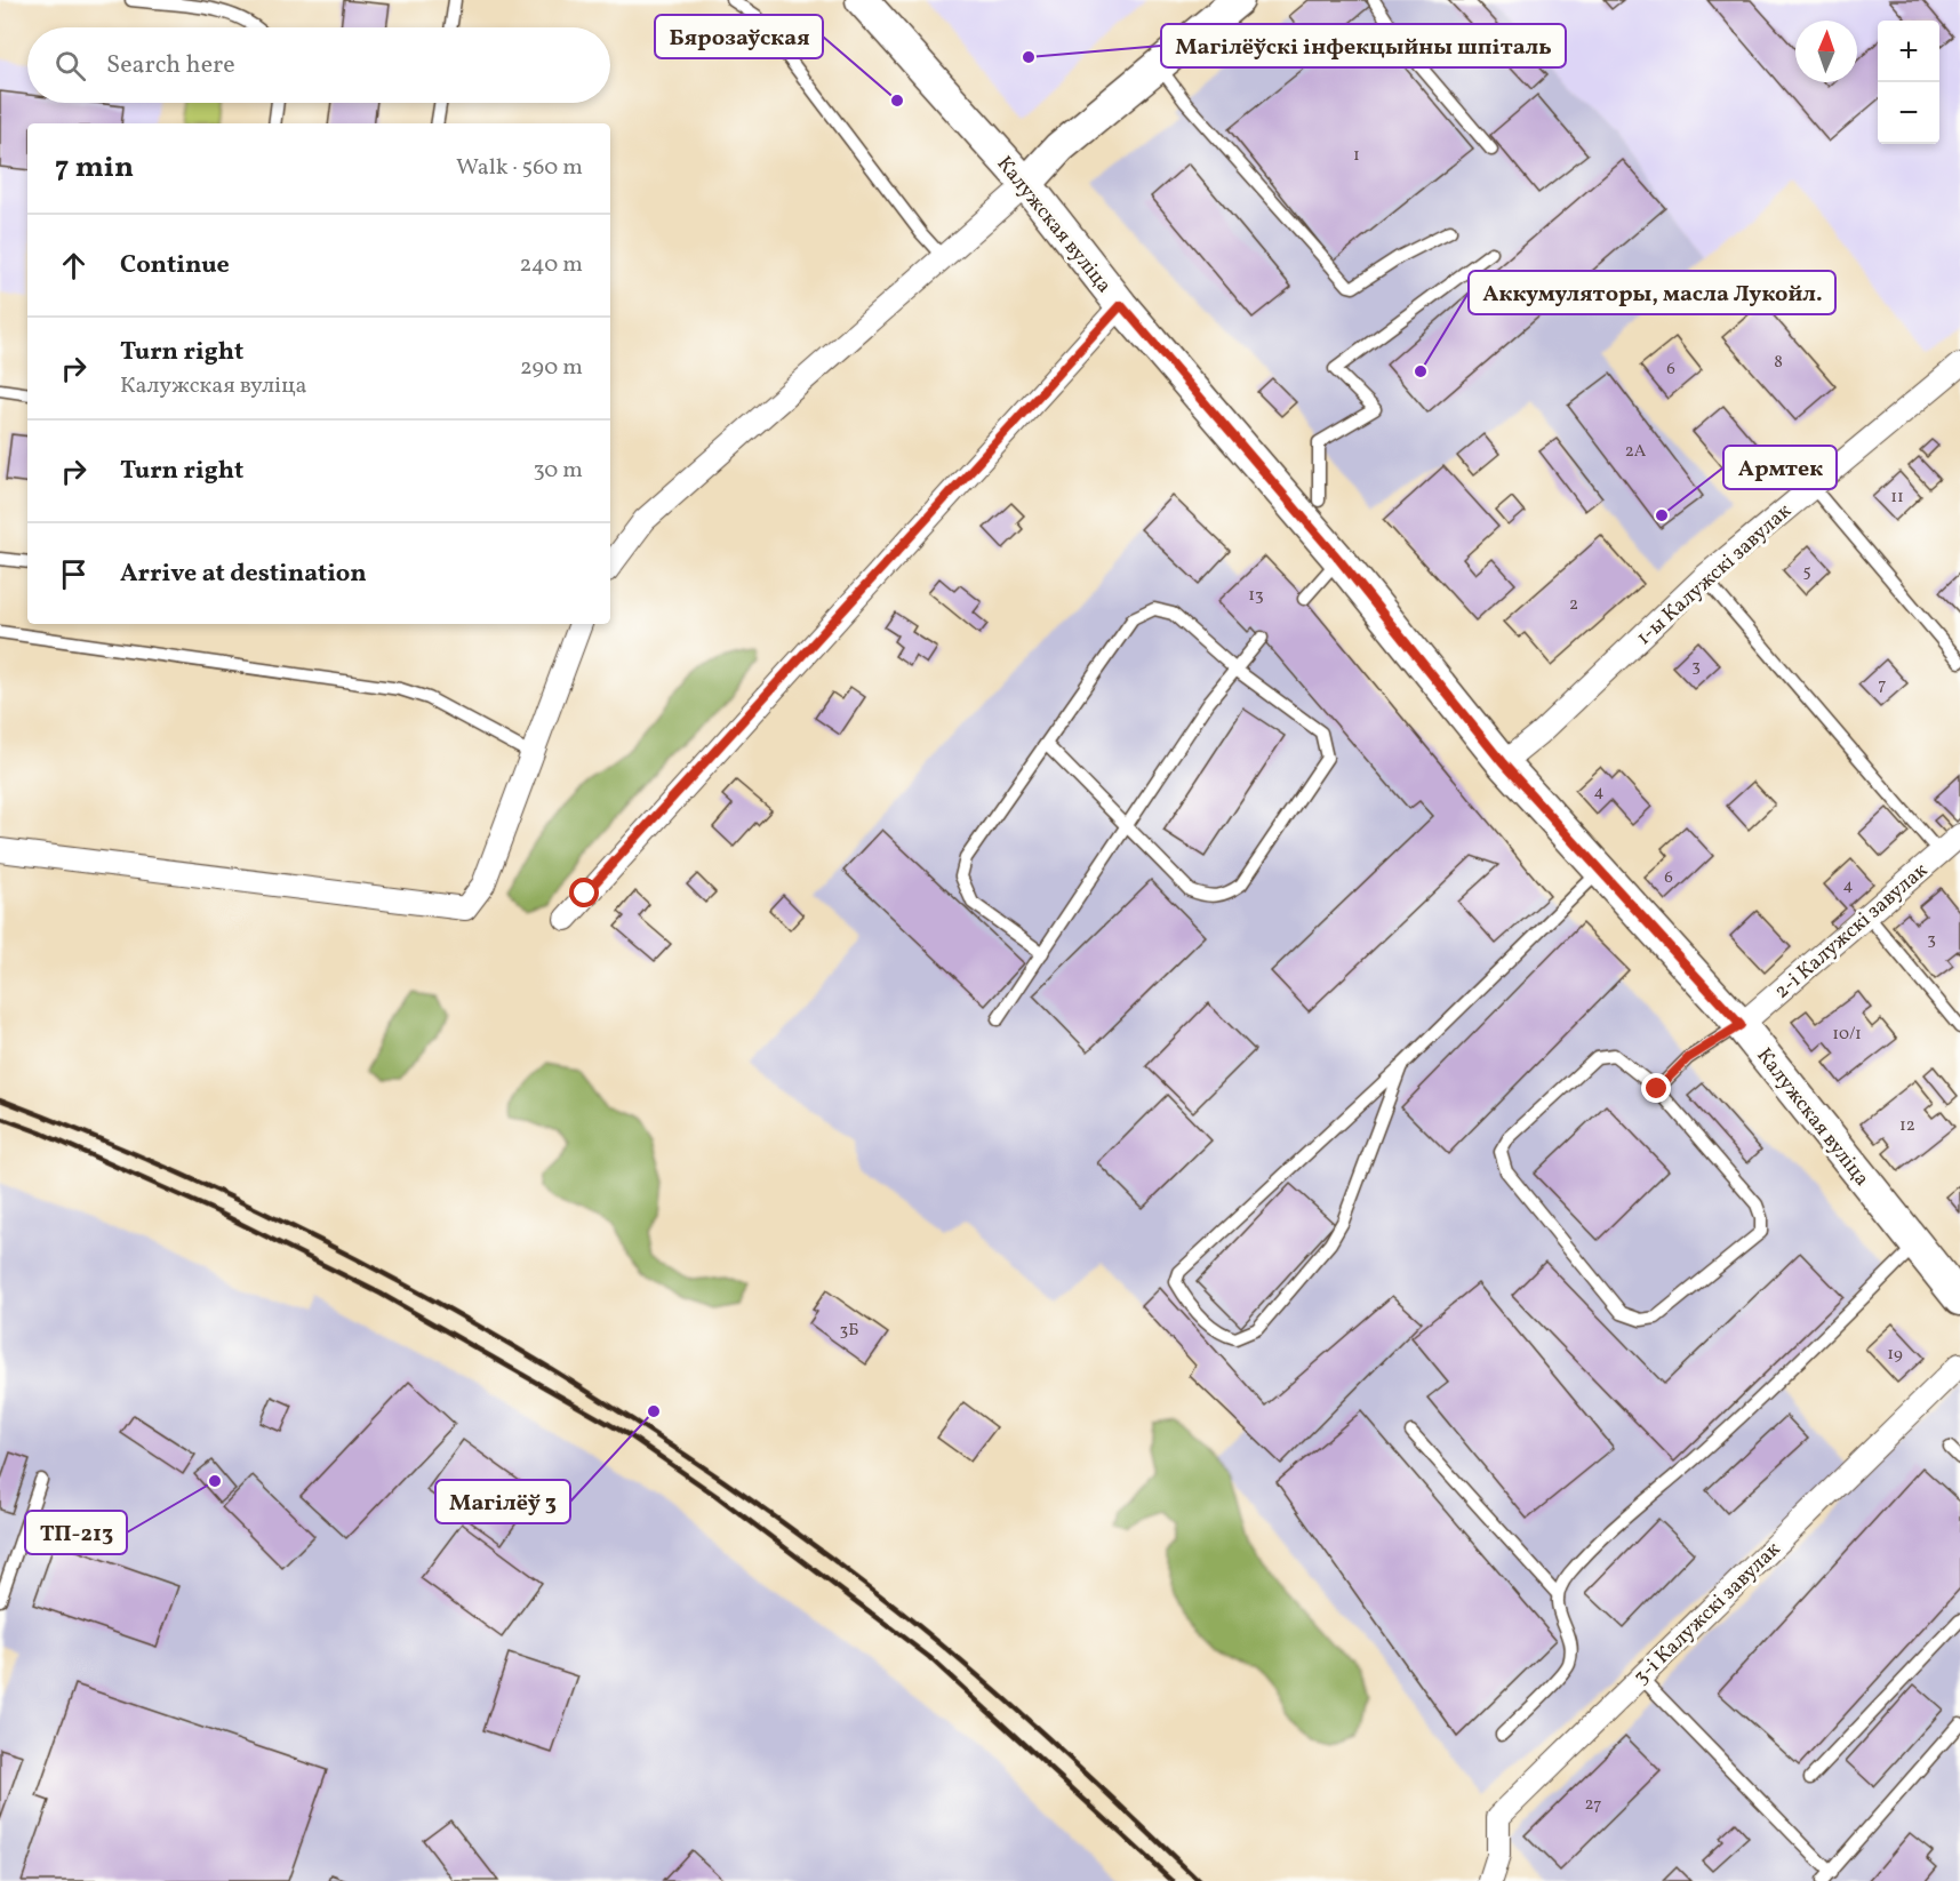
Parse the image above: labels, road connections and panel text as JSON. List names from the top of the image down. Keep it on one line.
{"streets":{"street":["Калужская вуліца","1-ы Калужскі завулак","2-і Калужскі завулак","3-і Калужскі завулак"]},"crossings":[["Калужская вуліца","1-ы Калужскі завулак"],["Калужская вуліца","2-і Калужскі завулак"]],"places":["Магілёўскі інфекцыйны шпіталь","Бярозаўская","Аккумуляторы, масла Лукойл.","Армтек","Магілёў 3","ТП-213"],"house_numbers":["1","8","6","2А","11","5","13","2","3","7","4","6","4","3","10/1","12","3Б","19","27"],"north":"top","page":{"map_buttons":["+","−"],"search":"Search here","heading":["7 min","Walk · 560 m"],"list":[["Continue","240 m"],["Turn right","Калужская вуліца","290 m"],["Turn right","30 m"],"Arrive at destination"]}}
